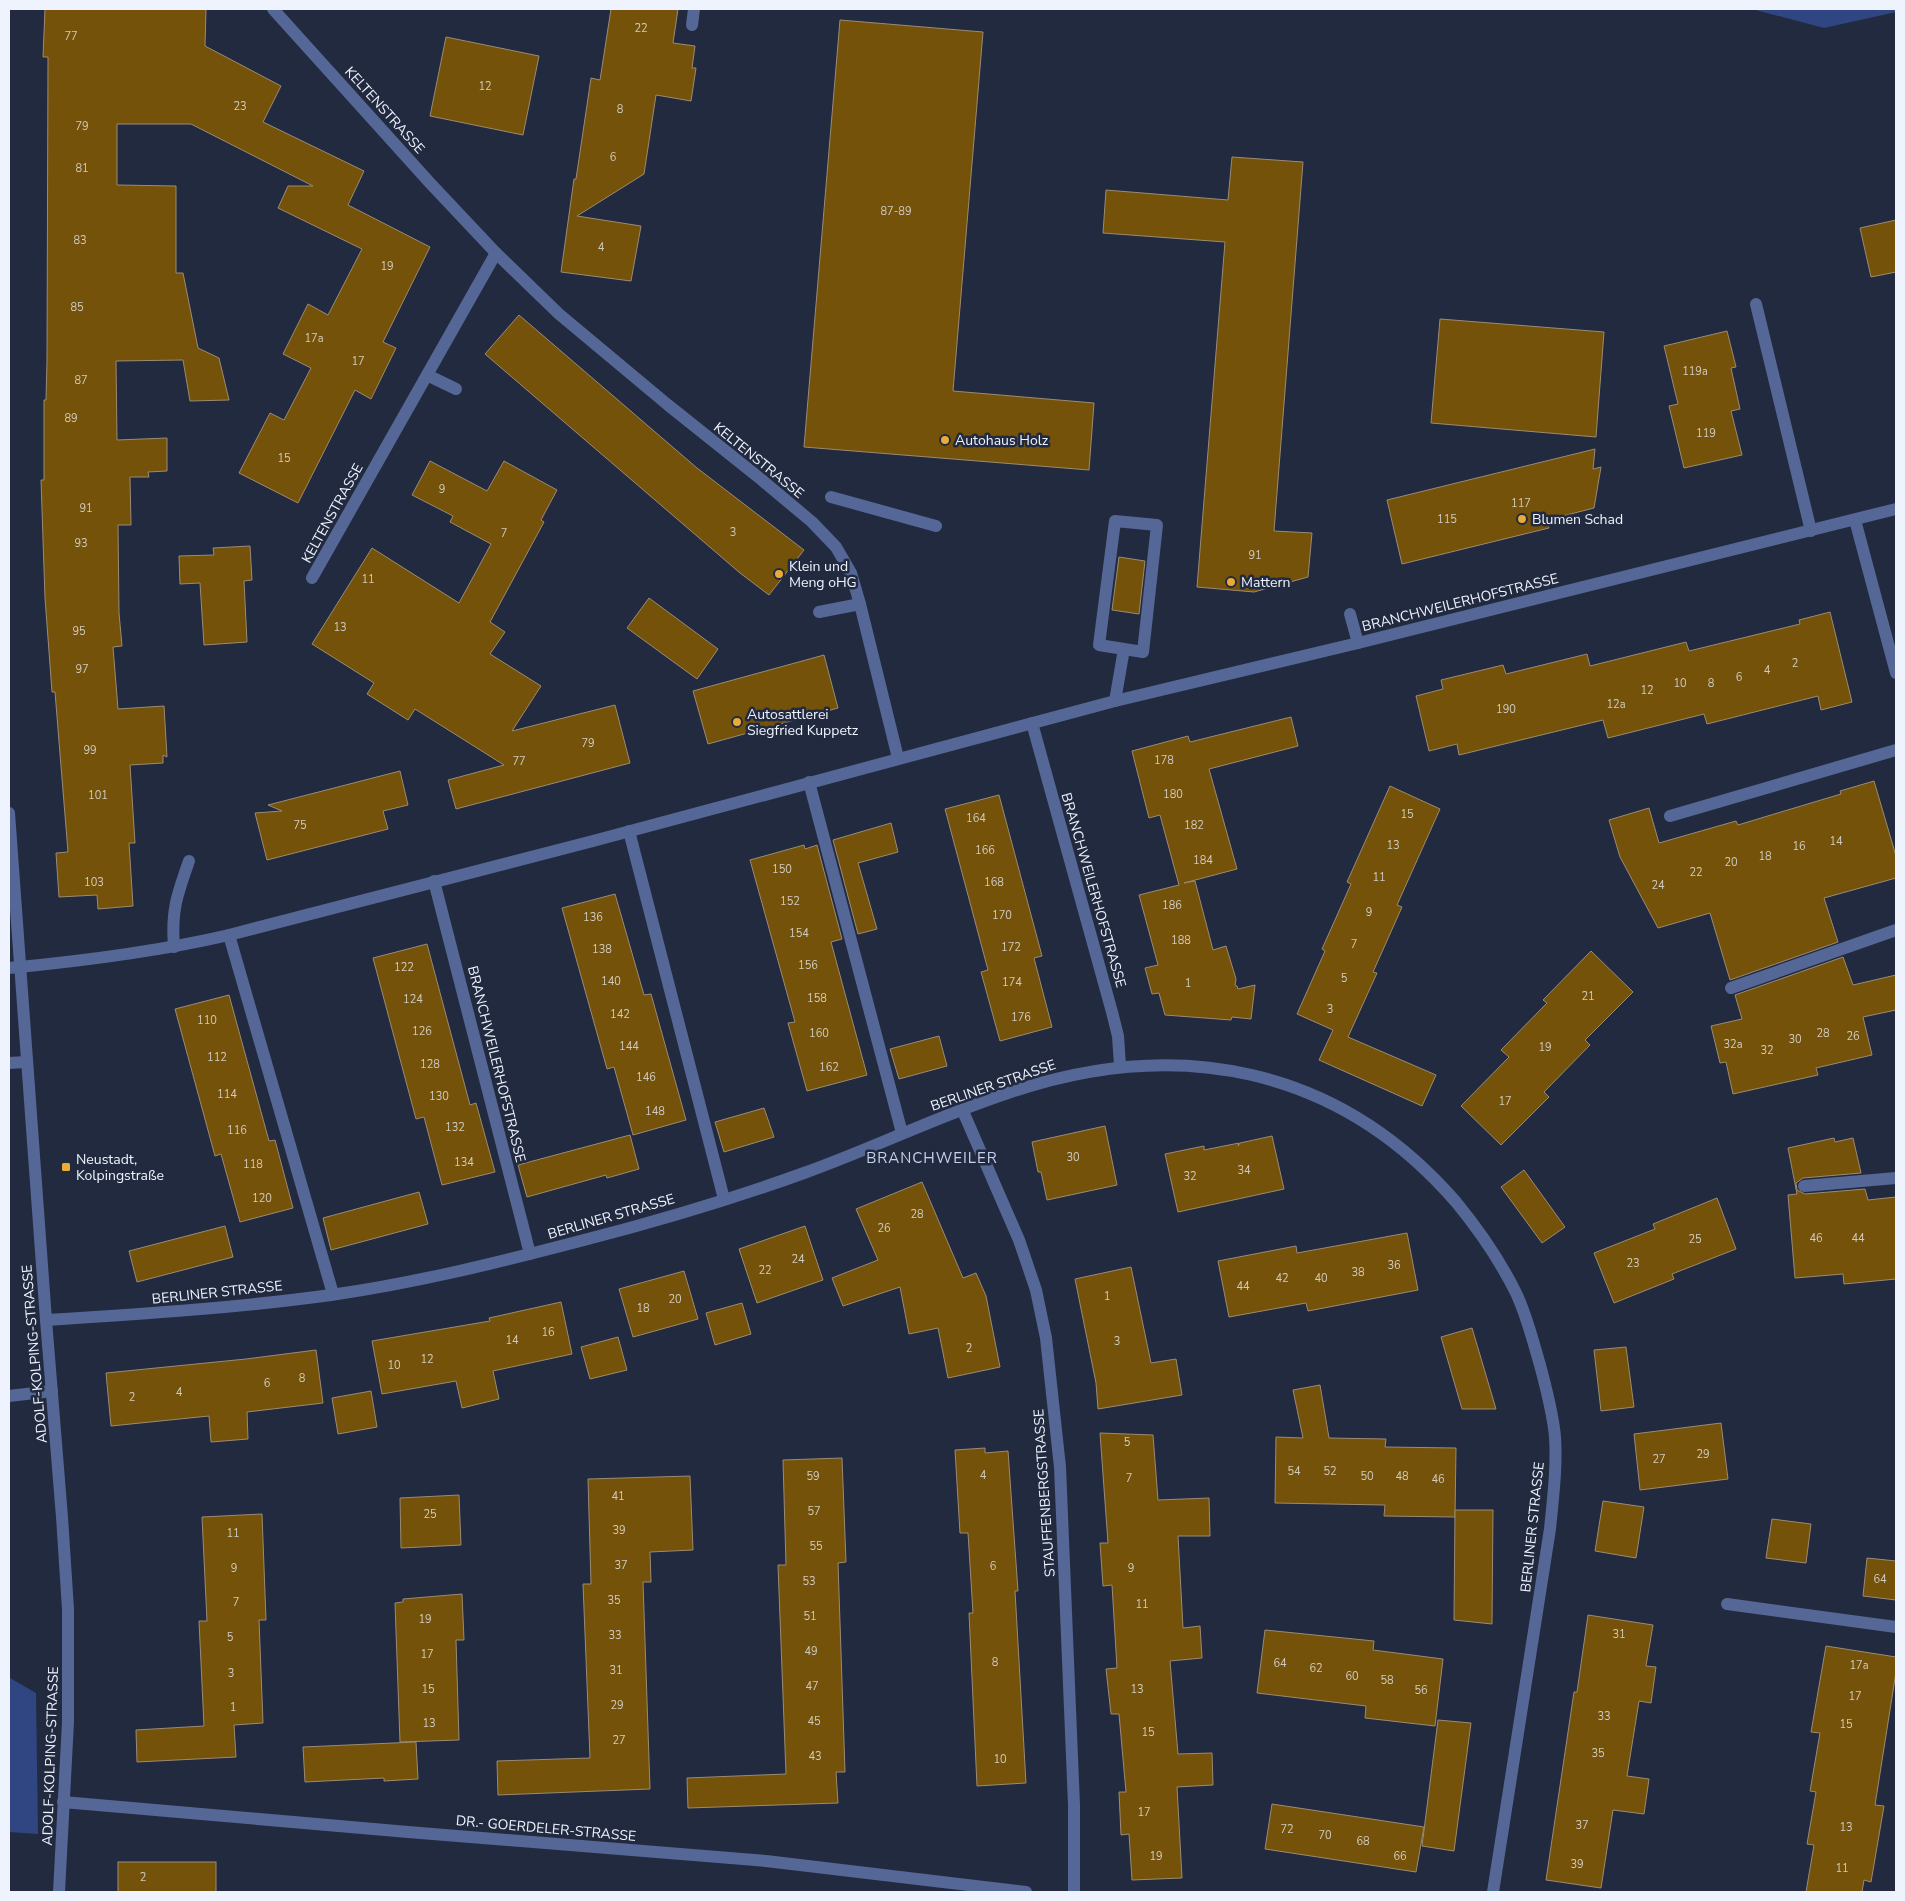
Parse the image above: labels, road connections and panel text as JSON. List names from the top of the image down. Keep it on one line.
{"streets":{"street":["KELTENSTRASSE","BRANCHWEILERHOFSTRASSE","BERLINER STRASSE","ADOLF-KOLPING-STRASSE","STAUFFENBERGSTRASSE","DR.- GOERDELER-STRASSE"]},"crossings":[["KELTENSTRASSE","BRANCHWEILERHOFSTRASSE"],["BRANCHWEILERHOFSTRASSE","BERLINER STRASSE"],["BRANCHWEILERHOFSTRASSE","ADOLF-KOLPING-STRASSE"],["BERLINER STRASSE","ADOLF-KOLPING-STRASSE"],["BERLINER STRASSE","STAUFFENBERGSTRASSE"],["ADOLF-KOLPING-STRASSE","DR.- GOERDELER-STRASSE"]],"districts":["BRANCHWEILER"],"places":{"other":["Autohaus Holz","Blumen Schad","Klein und Meng oHG","Mattern","Autosattlerei Siegfried Kuppetz"],"transit":["Neustadt, Kolpingstraße"]},"house_numbers":["22","77","12","23","8","79","6","81","87-89","83","4","19","85","17a","17","119a","87","89","119","15","9","117","91","115","3","7","93","91","11","13","95","2","97","4","6","10","8","12","12a","190","79","99","178","77","180","101","15","164","75","182","14","13","16","166","18","184","20","150","22","11","103","168","24","152","186","9","170","136","154","188","7","172","138","156","122","5","140","174","1","21","158","124","3","142","176","110","126","160","28","26","30","32a","144","19","32","112","128","162","146","114","130","17","148","132","116","30","134","118","34","32","120","28","26","46","44","25","24","23","36","22","38","42","40","44","1","20","18","16","14","3","2","12","10","8","6","4","2","5","29","27","54","52","4","59","50","48","7","46","41","57","25","39","11","55","37","6","9","9","64","53","35","7","11","51","19","31","33","5","49","17","8","64","17a","62","31","3","60","58","47","15","13","56","17","29","1","33","45","13","15","15","27","35","43","10","17","37","13","72","70","68","19","66","39","11","2"]}
